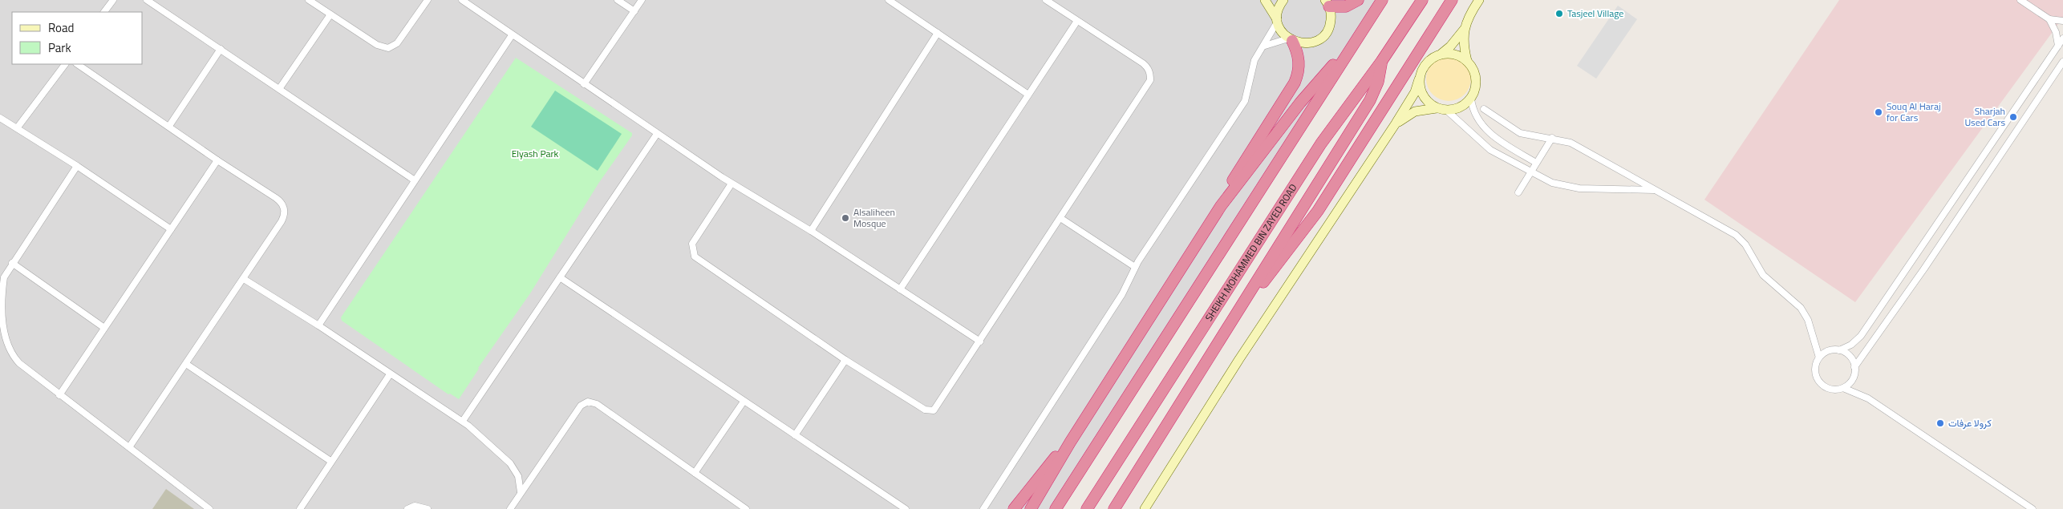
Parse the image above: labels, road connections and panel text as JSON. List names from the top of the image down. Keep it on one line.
{"streets":{"highway":["SHEIKH MOHAMMED BIN ZAYED ROAD"]},"parks":["Elyash Park"],"places":["Tasjeel Village","Souq Al Haraj for Cars","Sharjah Used Cars","Alsaliheen Mosque","كرولا عرفات"],"legend":["Road","Park"]}
